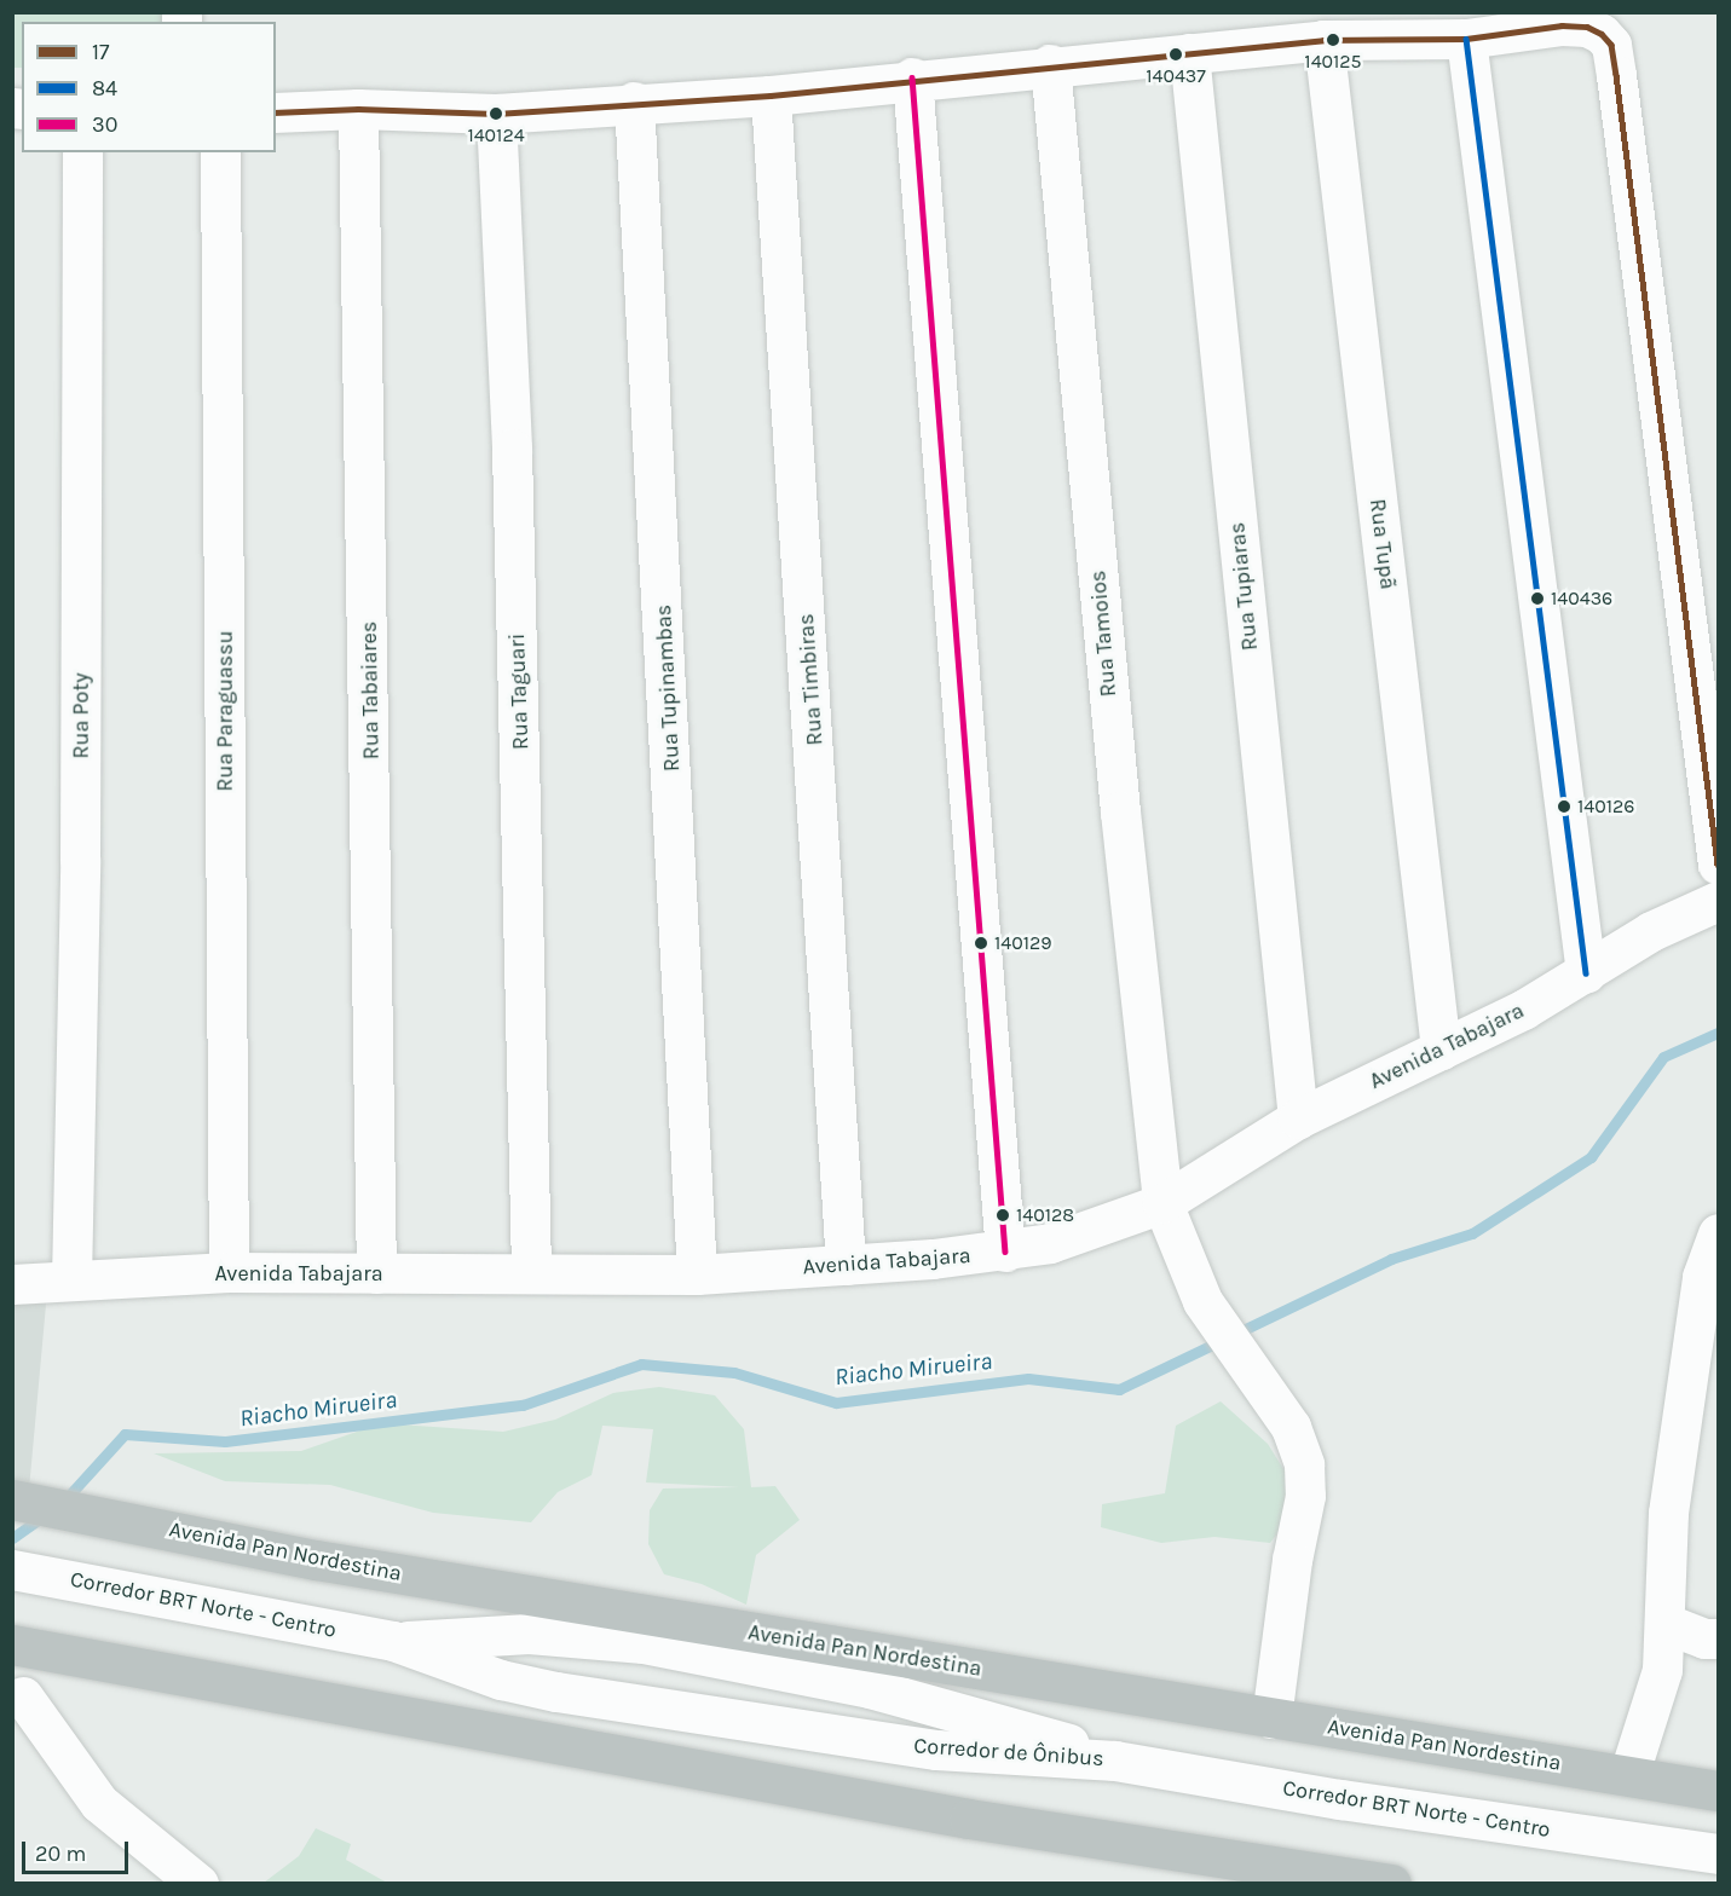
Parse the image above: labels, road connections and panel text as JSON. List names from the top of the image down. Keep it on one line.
{"streets":{"highway":["Avenida Pan Nordestina"],"street":["Rua Tupã","Rua Tupiaras","Rua Tamoios","Rua Timbiras","Rua Tupinambas","Rua Tabaiares","Rua Taguari","Rua Paraguassu","Rua Poty","Avenida Tabajara","Corredor BRT Norte - Centro","Corredor de Ônibus"]},"crossings":[["Rua Tupã","Avenida Tabajara"],["Rua Tupiaras","Avenida Tabajara"],["Rua Tamoios","Avenida Tabajara"],["Rua Tamoios","Avenida Pan Nordestina"],["Rua Timbiras","Avenida Tabajara"],["Rua Tupinambas","Avenida Tabajara"],["Rua Tabaiares","Avenida Tabajara"],["Rua Taguari","Avenida Tabajara"],["Rua Paraguassu","Avenida Tabajara"],["Rua Poty","Avenida Tabajara"],["Corredor BRT Norte - Centro","Corredor de Ônibus"]],"water":["Riacho Mirueira"],"places":["140125","140437","140124","140436","140126","140129","140128"],"lines":["transit line 17","transit line 84","transit line 30"],"legend":["17","84","30"],"scale_bar":"20 m"}
